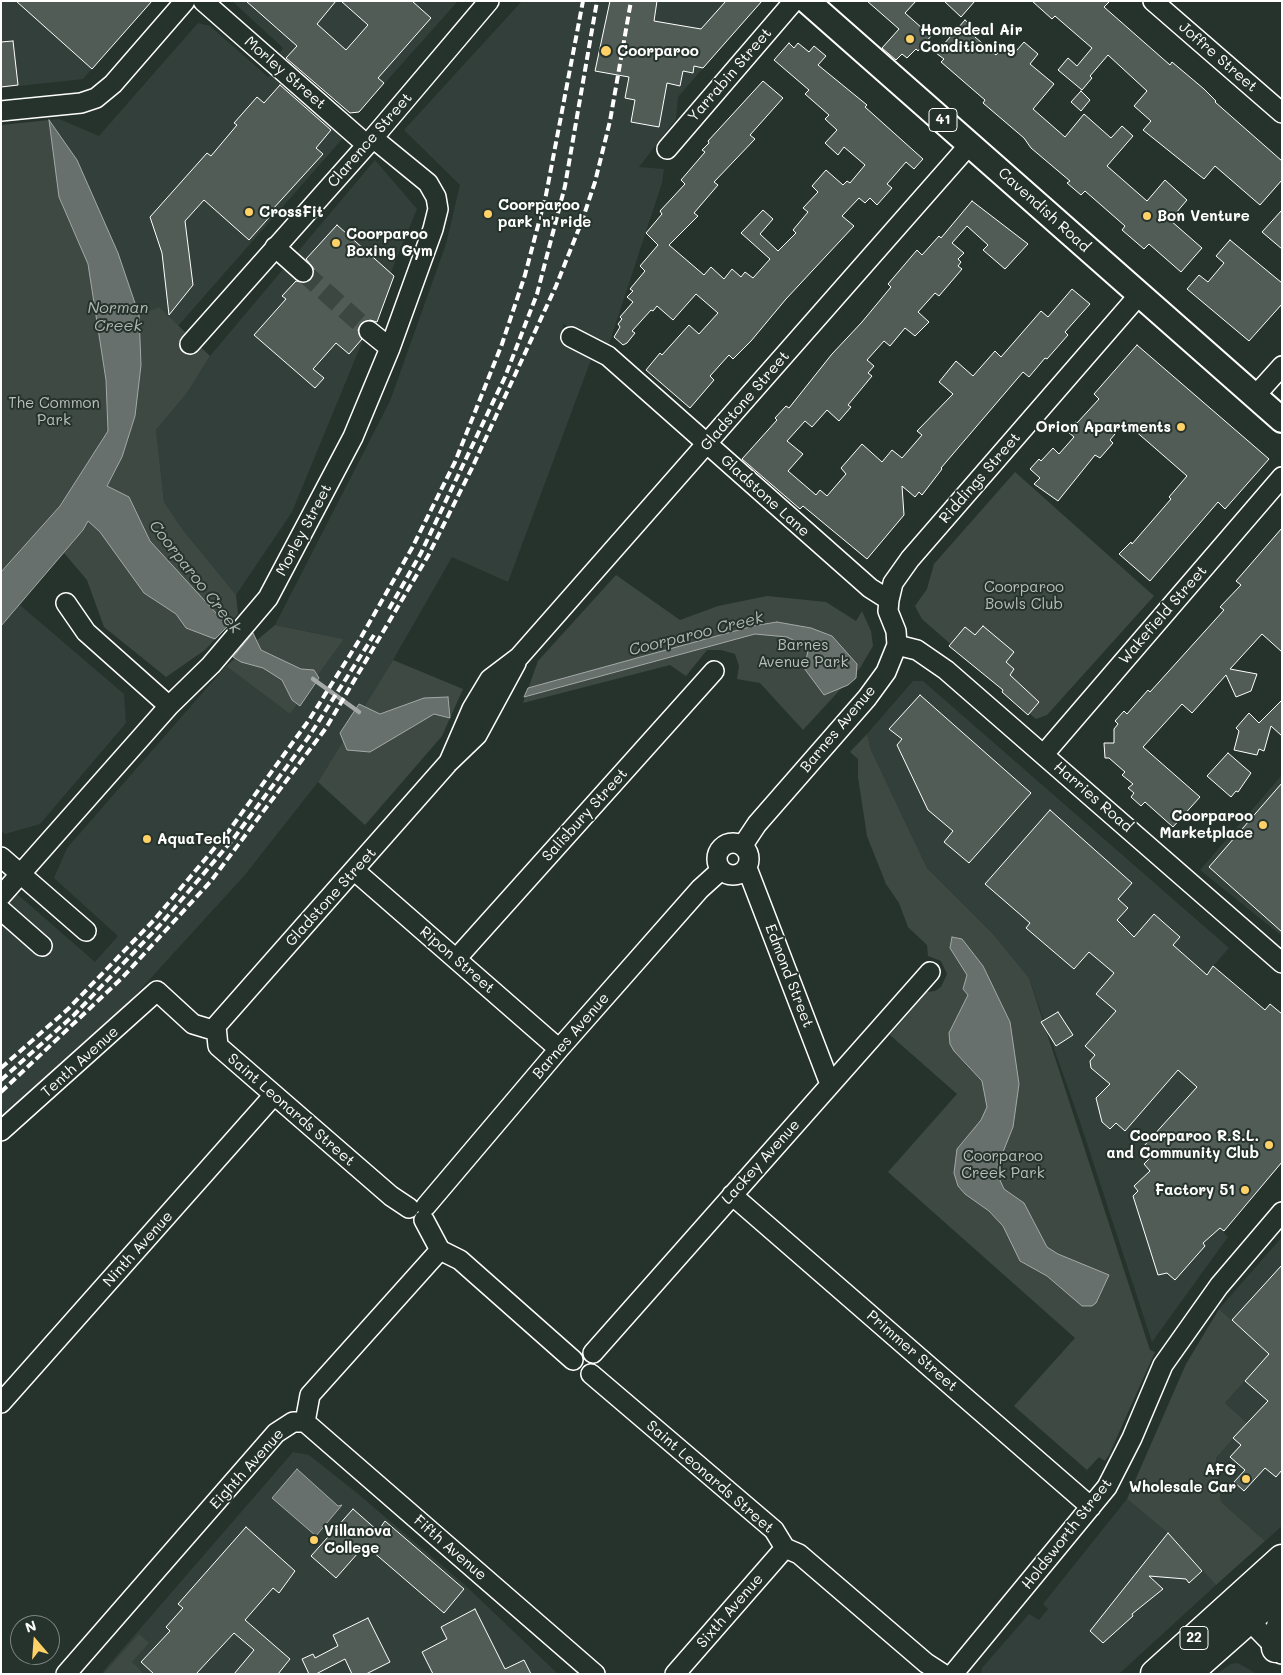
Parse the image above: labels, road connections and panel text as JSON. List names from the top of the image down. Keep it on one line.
{"streets":{"highway":["22"],"main road":["41","Cavendish Road"],"street":["Joffre Street","Morley Street","Yarrabin Street","Clarence Street","Gladstone Street","Riddings Street","Gladstone Lane","Wakefield Street","Barnes Avenue","Harries Road","Salisbury Street","Ripon Street","Edmond Street","Tenth Avenue","Saint Leonards Street","Lackey Avenue","Ninth Avenue","Primmer Street","Eighth Avenue","Holdsworth Street","Fifth Avenue","Sixth Avenue"]},"crossings":[["Morley Street","Clarence Street"],["Cavendish Road","Gladstone Street"],["Cavendish Road","Riddings Street"],["Gladstone Street","Gladstone Lane"],["Gladstone Street","Ripon Street"],["Gladstone Street","Tenth Avenue"],["Gladstone Street","Saint Leonards Street"],["Riddings Street","Gladstone Lane"],["Wakefield Street","Harries Road"],["Barnes Avenue","Harries Road"],["Barnes Avenue","Ripon Street"],["Barnes Avenue","Edmond Street"],["Barnes Avenue","Saint Leonards Street"],["Salisbury Street","Ripon Street"],["Edmond Street","Lackey Avenue"],["Tenth Avenue","Saint Leonards Street"],["Saint Leonards Street","Lackey Avenue"],["Saint Leonards Street","Ninth Avenue"],["Saint Leonards Street","Sixth Avenue"],["Lackey Avenue","Primmer Street"],["Primmer Street","Holdsworth Street"],["Eighth Avenue","Fifth Avenue"]],"water":["Norman Creek","Coorparoo Creek"],"parks":["The Common Park","Coorparoo Bowls Club","Barnes Avenue Park","Coorparoo Creek Park"],"places":["Homedeal Air Conditioning","Coorparoo","CrossFit","Coorparoo park 'n' ride","Bon Venture","Coorparoo Boxing Gym","Orion Apartments","Coorparoo Marketplace","AquaTech","Coorparoo R.S.L. and Community Club","Factory 51","AFG Wholesale Car","Villanova College"],"north":"top"}
